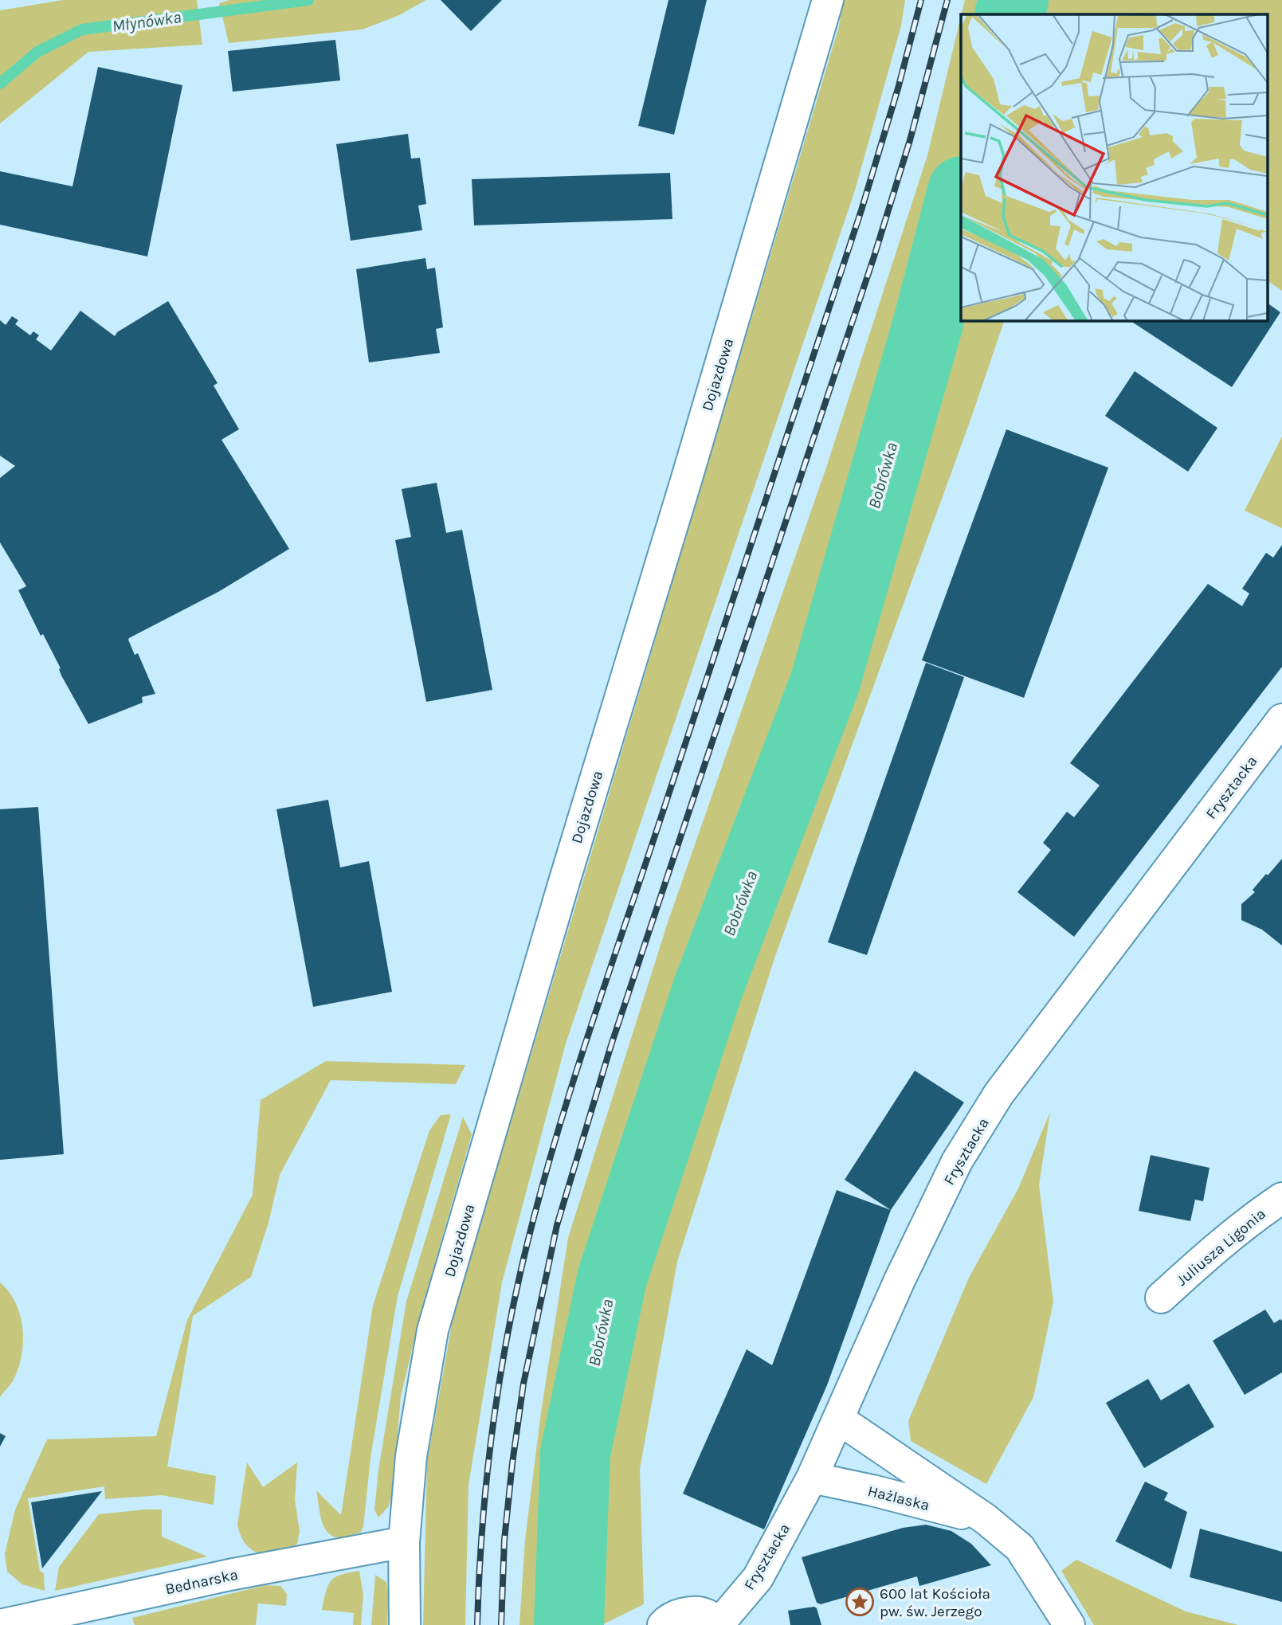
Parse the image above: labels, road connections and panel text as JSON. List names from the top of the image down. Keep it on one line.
{"streets":{"street":["Dojazdowa","Frysztacka","Juliusza Ligonia","Hażlaska","Bednarska"]},"crossings":[["Dojazdowa","Bednarska"],["Frysztacka","Hażlaska"]],"water":["Młynówka","Bobrówka"],"places":{"place":["600 lat Kościoła pw. św. Jerzego"]}}
